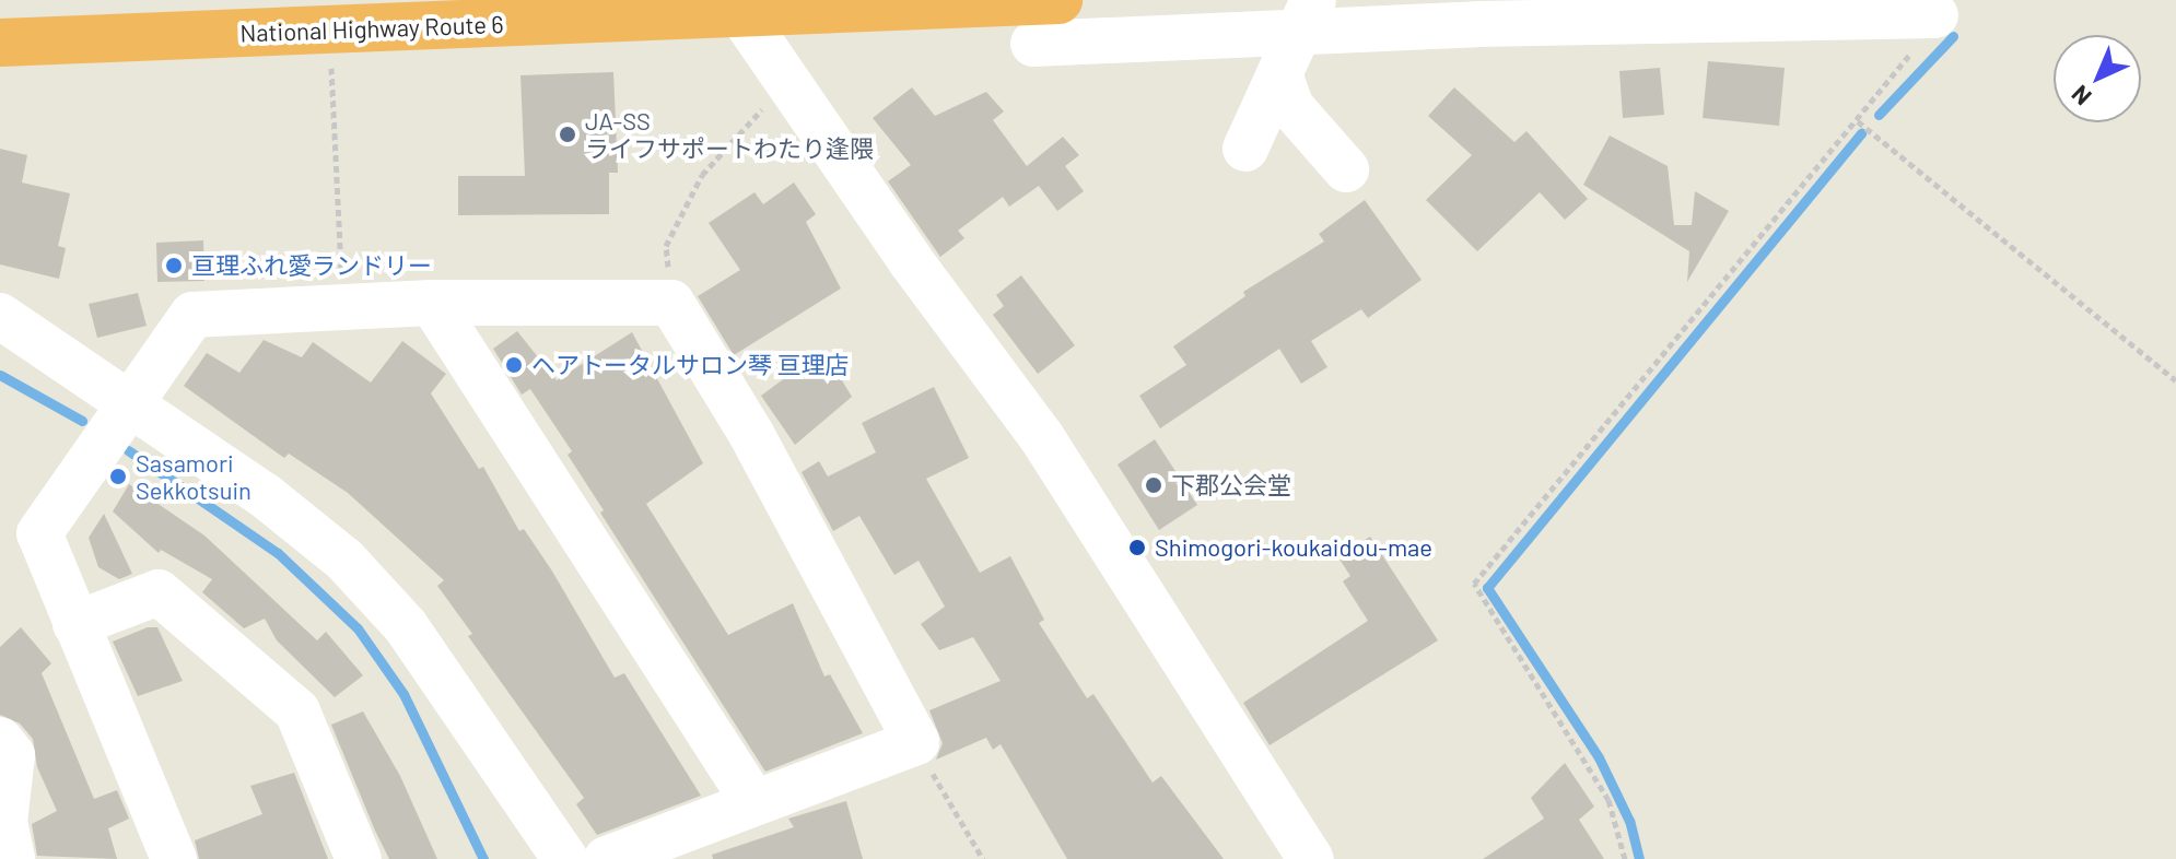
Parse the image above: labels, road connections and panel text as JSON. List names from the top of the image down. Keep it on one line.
{"streets":{"highway":["National Highway Route 6"]},"places":["JA-SS ライフサポートわたり逢隈","亘理ふれ愛ランドリー","ヘアトータルサロン琴 亘理店","Sasamori Sekkotsuin","下郡公会堂","Shimogori-koukaidou-mae"],"north":"bottom left"}
